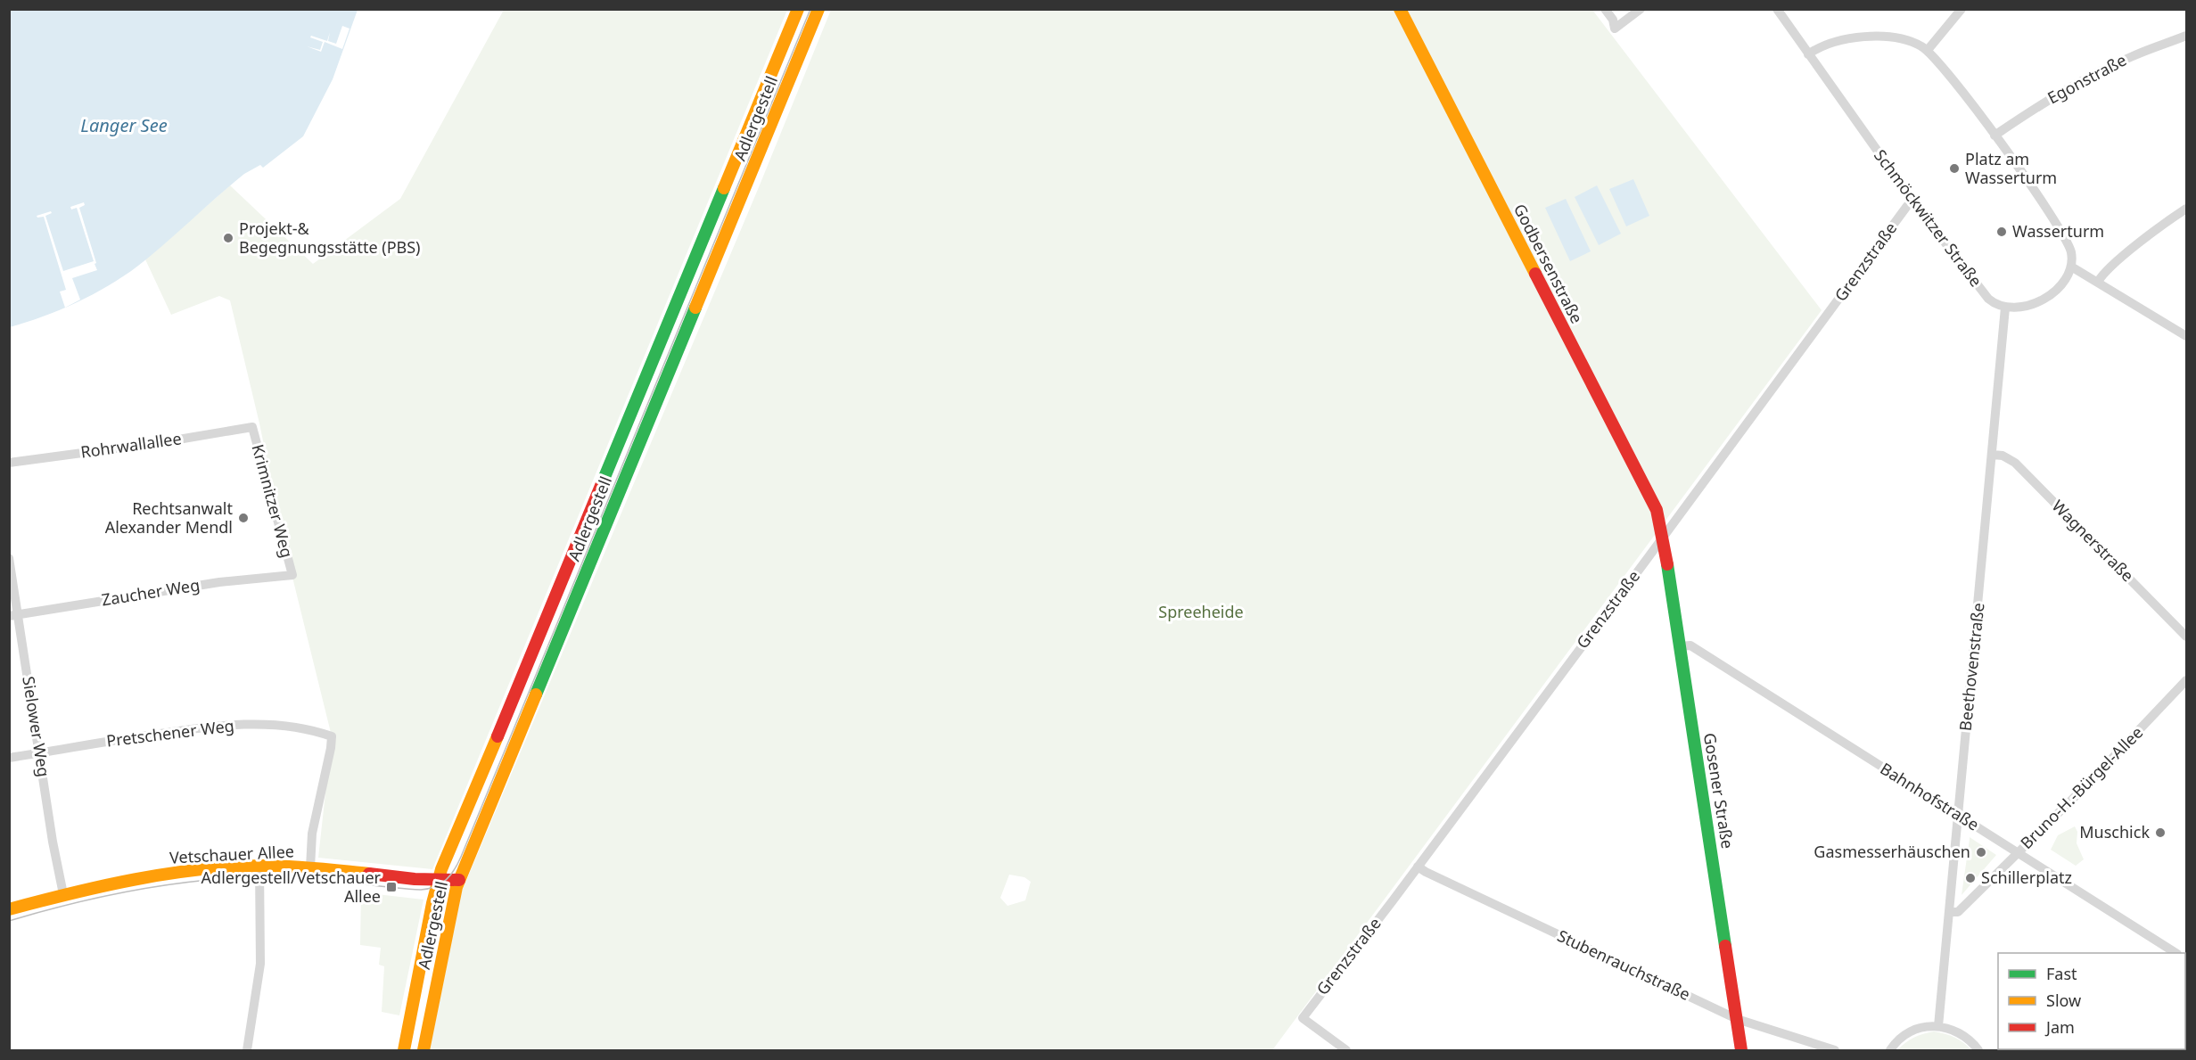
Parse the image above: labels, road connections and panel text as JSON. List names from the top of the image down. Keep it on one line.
{"streets":{"main road":["Adlergestell","Godbersenstraße","Gosener Straße","Vetschauer Allee"],"street":["Egonstraße","Schmöckwitzer Straße","Grenzstraße","Rohrwallallee","Krimnitzer Weg","Wagnerstraße","Zaucher Weg","Beethovenstraße","Sielower Weg","Pretschener Weg","Bruno-H.-Bürgel-Allee","Bahnhofstraße","Stubenrauchstraße"]},"crossings":[["Adlergestell","Vetschauer Allee"],["Schmöckwitzer Straße","Grenzstraße"],["Schmöckwitzer Straße","Beethovenstraße"],["Grenzstraße","Godbersenstraße"],["Grenzstraße","Gosener Straße"],["Grenzstraße","Stubenrauchstraße"],["Godbersenstraße","Gosener Straße"],["Rohrwallallee","Krimnitzer Weg"],["Krimnitzer Weg","Zaucher Weg"],["Wagnerstraße","Beethovenstraße"],["Zaucher Weg","Sielower Weg"],["Beethovenstraße","Bruno-H.-Bürgel-Allee"],["Beethovenstraße","Bahnhofstraße"],["Sielower Weg","Pretschener Weg"],["Sielower Weg","Vetschauer Allee"],["Pretschener Weg","Vetschauer Allee"],["Bruno-H.-Bürgel-Allee","Bahnhofstraße"],["Gosener Straße","Bahnhofstraße"],["Gosener Straße","Stubenrauchstraße"]],"water":["Langer See"],"parks":["Spreeheide"],"places":{"other":["Platz am Wasserturm","Wasserturm","Projekt-& Begegnungsstätte (PBS)","Rechtsanwalt Alexander Mendl","Muschick","Gasmesserhäuschen","Schillerplatz"],"transit":["Adlergestell/Vetschauer Allee"]},"legend":["Fast","Slow","Jam"]}
